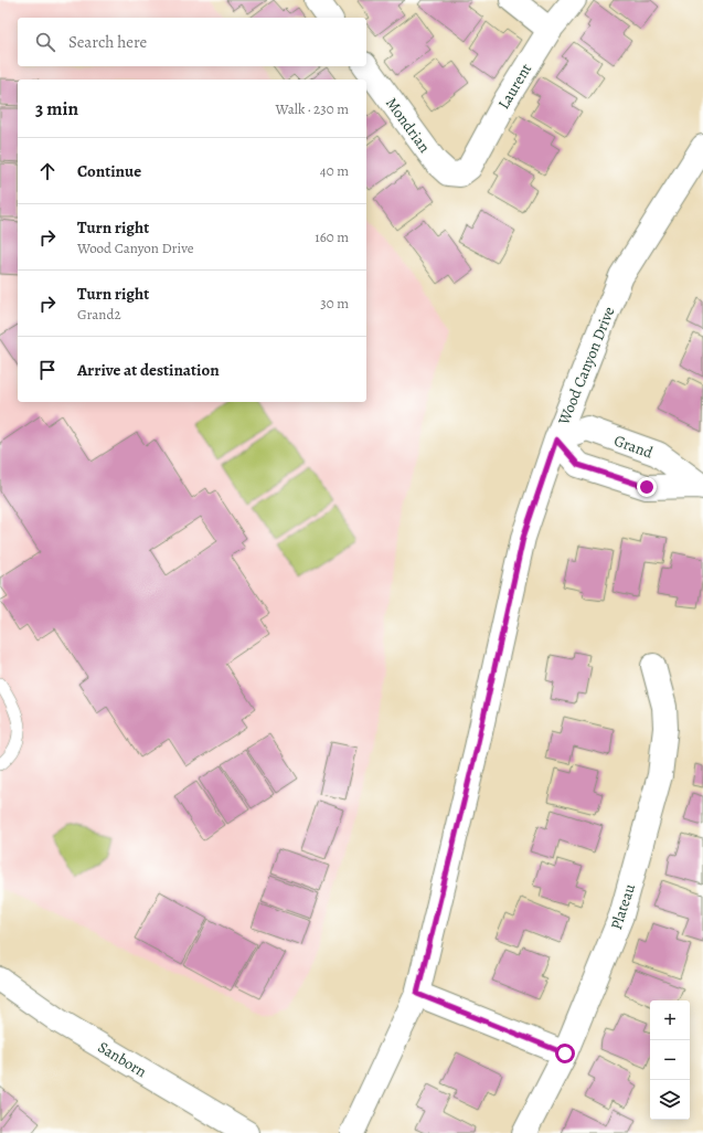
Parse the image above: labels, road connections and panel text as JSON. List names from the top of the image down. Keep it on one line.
{"streets":{"street":["Laurent","Mondrian","Wood Canyon Drive","Grand","Plateau","Sanborn"]},"crossings":[["Laurent","Mondrian"],["Wood Canyon Drive","Grand"]],"page":{"search":"Search here","heading":["3 min","Walk · 230 m"],"list":[["Continue","40 m"],["Turn right","Wood Canyon Drive","160 m"],["Turn right","Grand2","30 m"],"Arrive at destination"],"map_buttons":["+","−"]}}
